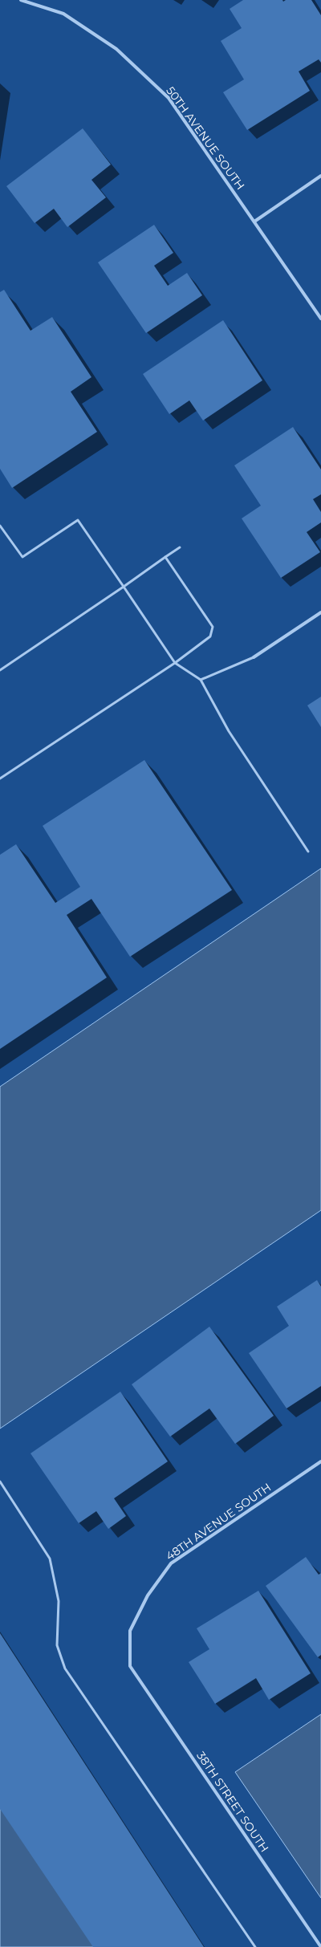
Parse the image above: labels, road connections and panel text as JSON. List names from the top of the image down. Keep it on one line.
{"streets":{"street":["50TH AVENUE SOUTH","48TH AVENUE SOUTH","38TH STREET SOUTH"]},"crossings":[["48TH AVENUE SOUTH","38TH STREET SOUTH"]]}
